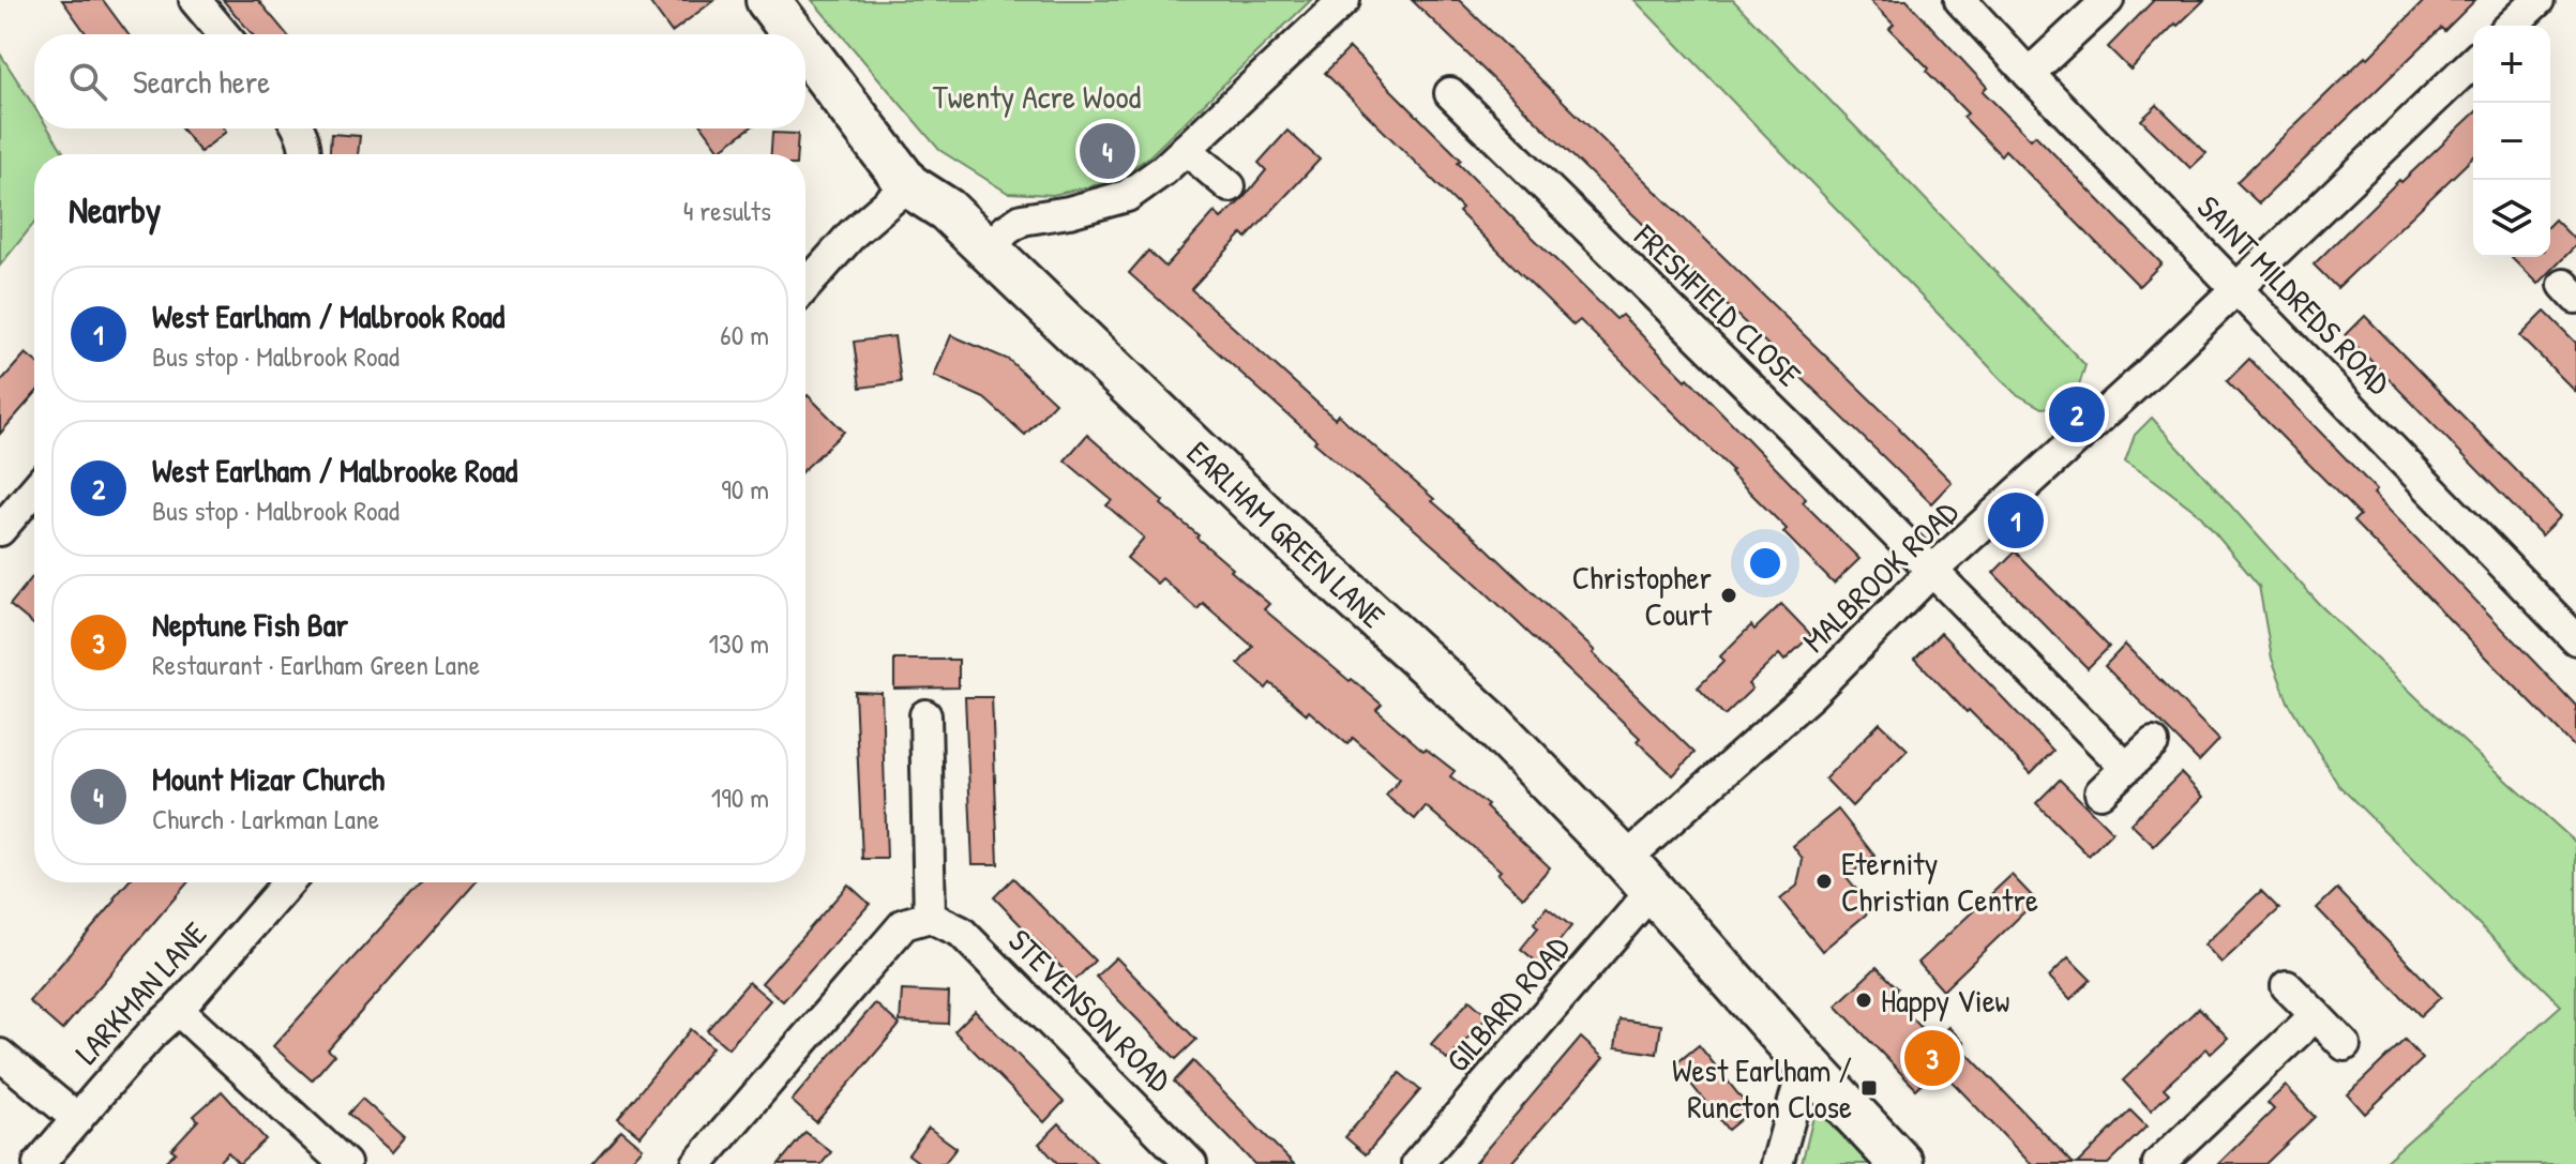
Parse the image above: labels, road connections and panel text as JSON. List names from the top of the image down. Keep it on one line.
{"streets":{"street":["SAINT MILDREDS ROAD","FRESHFIELD CLOSE","EARLHAM GREEN LANE","MALBROOK ROAD","LARKMAN LANE","GILBARD ROAD","STEVENSON ROAD"]},"crossings":[["SAINT MILDREDS ROAD","MALBROOK ROAD"],["FRESHFIELD CLOSE","MALBROOK ROAD"],["EARLHAM GREEN LANE","MALBROOK ROAD"],["EARLHAM GREEN LANE","GILBARD ROAD"],["MALBROOK ROAD","GILBARD ROAD"]],"parks":["Twenty Acre Wood"],"places":{"other":["Christopher Court","Eternity Christian Centre","Happy View"],"transit":["West Earlham / Runcton Close"]},"page":{"map_buttons":["+","−"],"search":"Search here","pins":["4","2","1","3"],"heading":["Nearby","4 results"],"list":[{"mark":"1","name":"West Earlham / Malbrook Road","note":"Bus stop · Malbrook Road","value":"60 m"},{"mark":"2","name":"West Earlham / Malbrooke Road","note":"Bus stop · Malbrook Road","value":"90 m"},{"mark":"3","name":"Neptune Fish Bar","note":"Restaurant · Earlham Green Lane","value":"130 m"},{"mark":"4","name":"Mount Mizar Church","note":"Church · Larkman Lane","value":"190 m"}]}}
